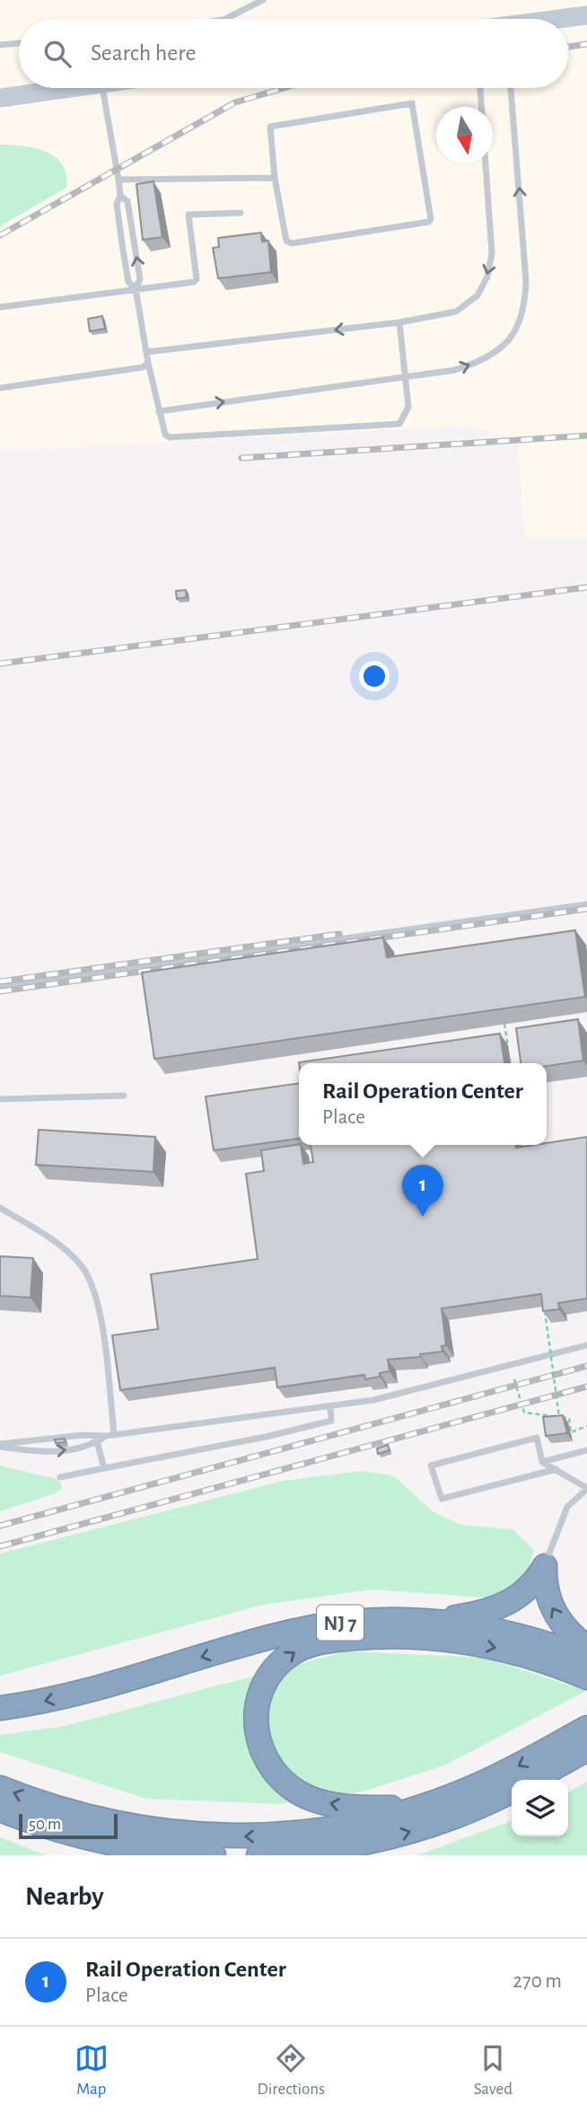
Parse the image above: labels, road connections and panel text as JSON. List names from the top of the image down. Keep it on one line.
{"streets":{"highway":["NJ 7"]},"scale_bar":"50 m","north":"bottom","page":{"search":"Search here","popup":["Rail Operation Center","Place"],"pins":"1","scale":"50 m","heading":"Nearby","list":[{"mark":"1","name":"Rail Operation Center","note":"Place","value":"270 m"}],"nav":["Map","Directions","Saved"]}}
